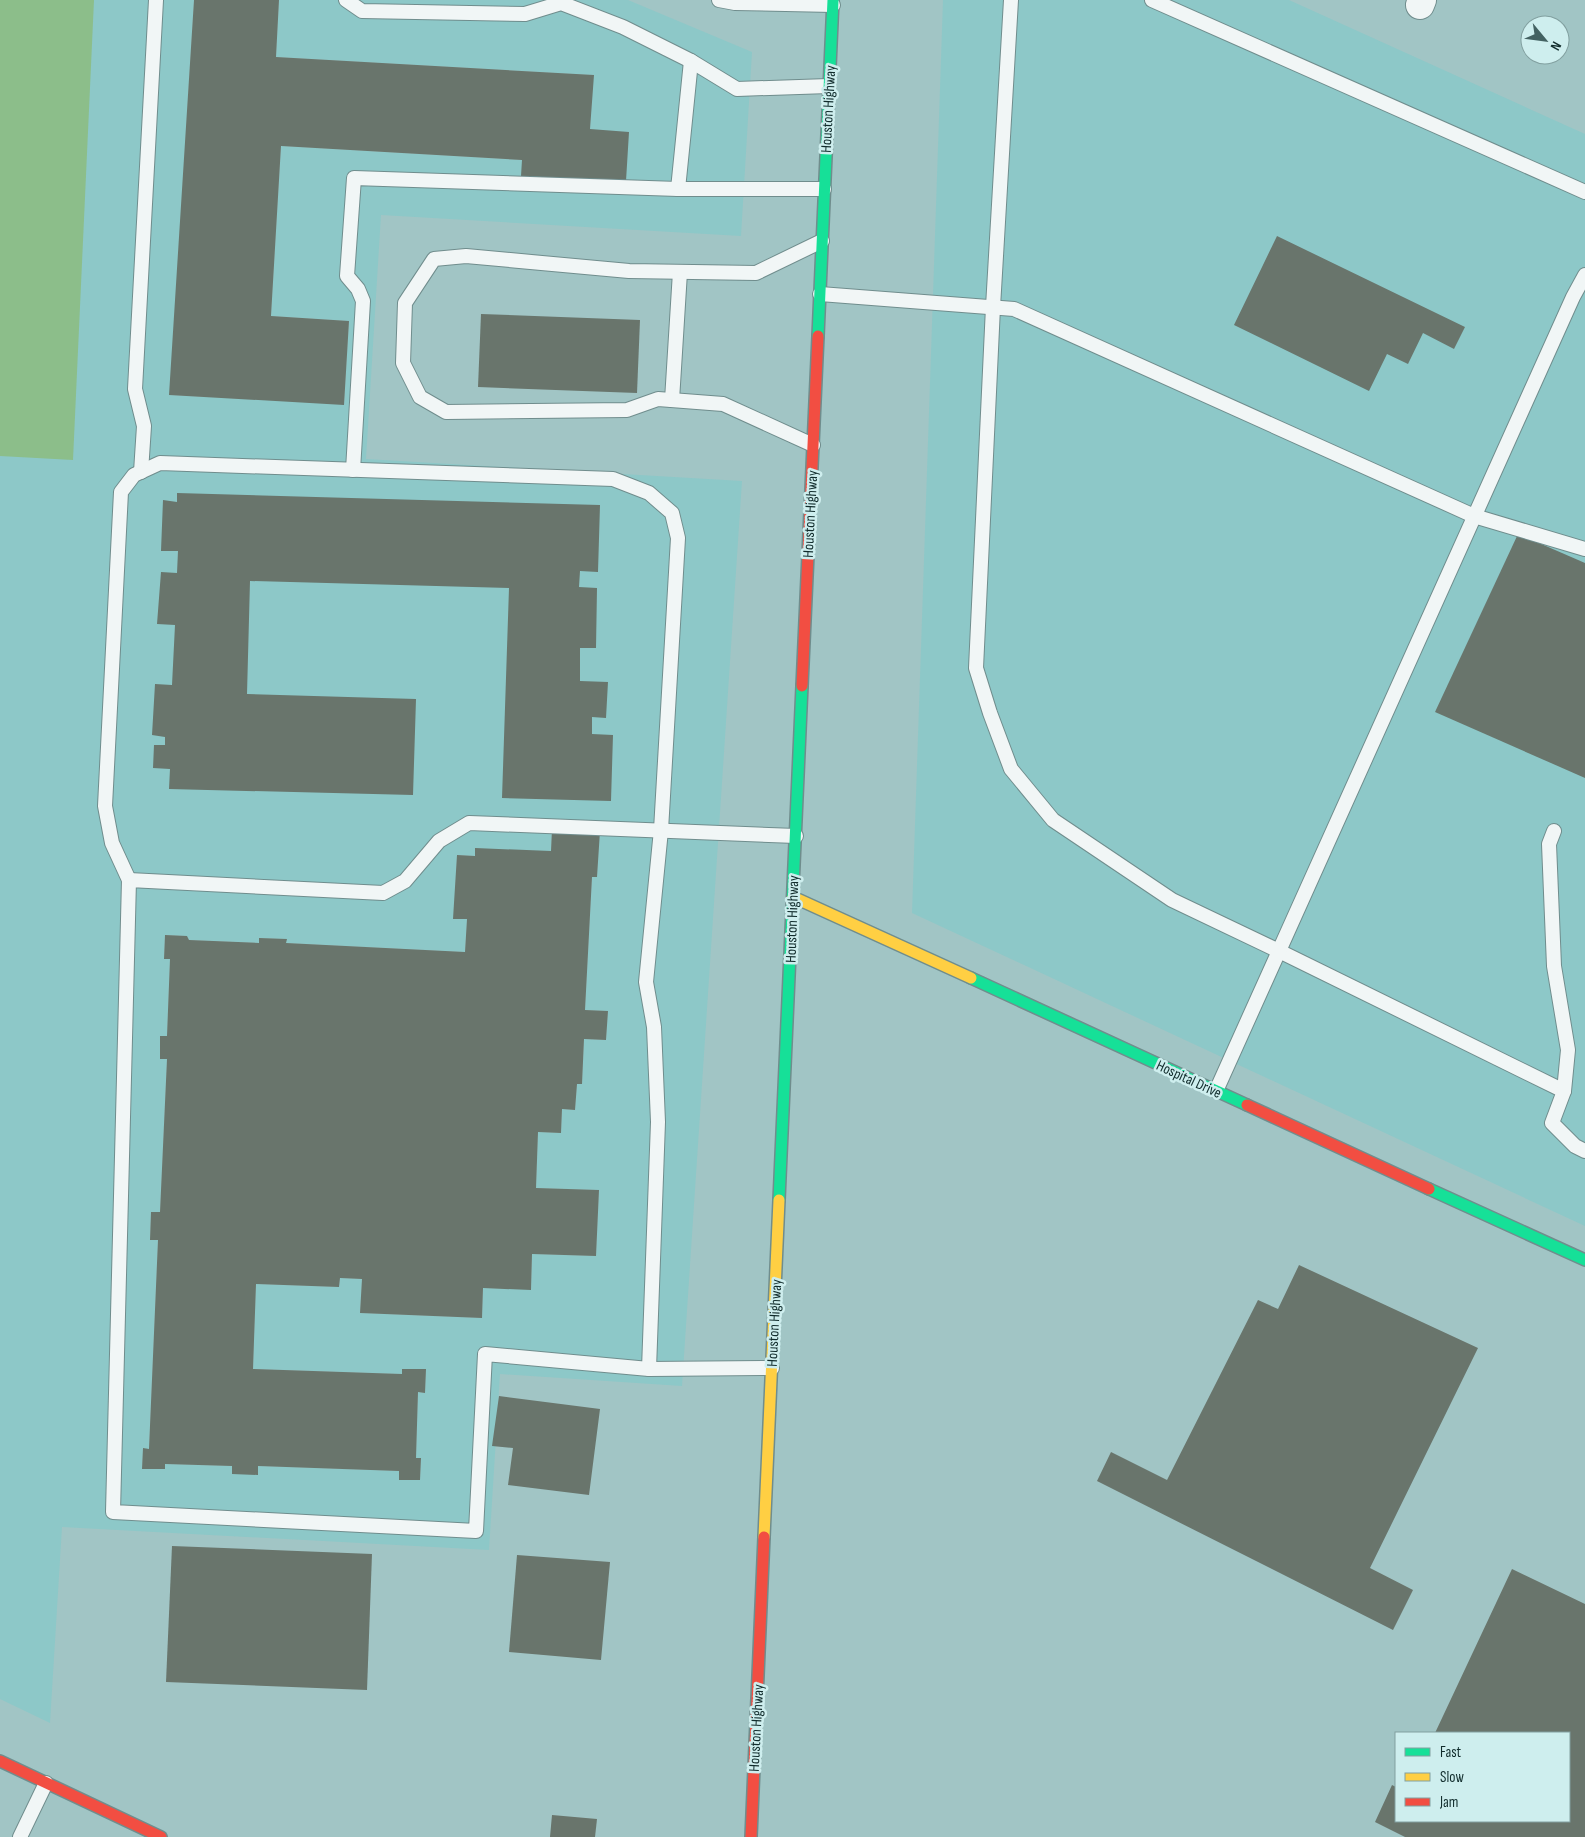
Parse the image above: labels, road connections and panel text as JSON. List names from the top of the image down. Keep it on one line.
{"streets":{"main road":["Houston Highway","Hospital Drive"]},"crossings":[["Houston Highway","Hospital Drive"]],"legend":["Fast","Slow","Jam"],"north":"bottom right"}
